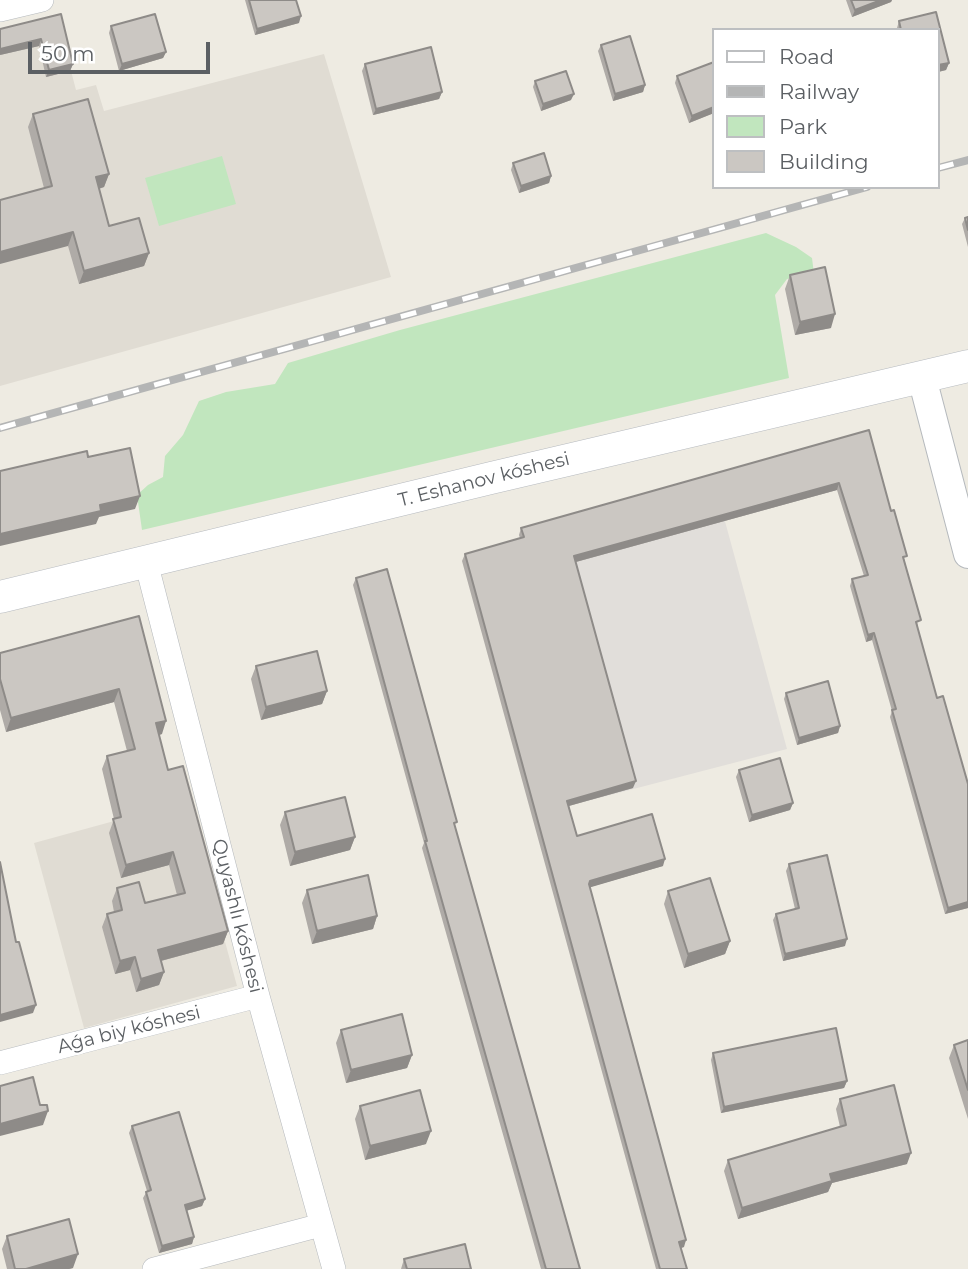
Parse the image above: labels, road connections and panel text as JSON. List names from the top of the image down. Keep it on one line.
{"streets":{"main road":["T. Eshanov kóshesi"],"street":["Quyashlı kóshesi","Aǵa biy kóshesi"]},"crossings":[["T. Eshanov kóshesi","Quyashlı kóshesi"],["Quyashlı kóshesi","Aǵa biy kóshesi"]],"legend":["Road","Railway","Park","Building"],"scale_bar":"50 m"}
